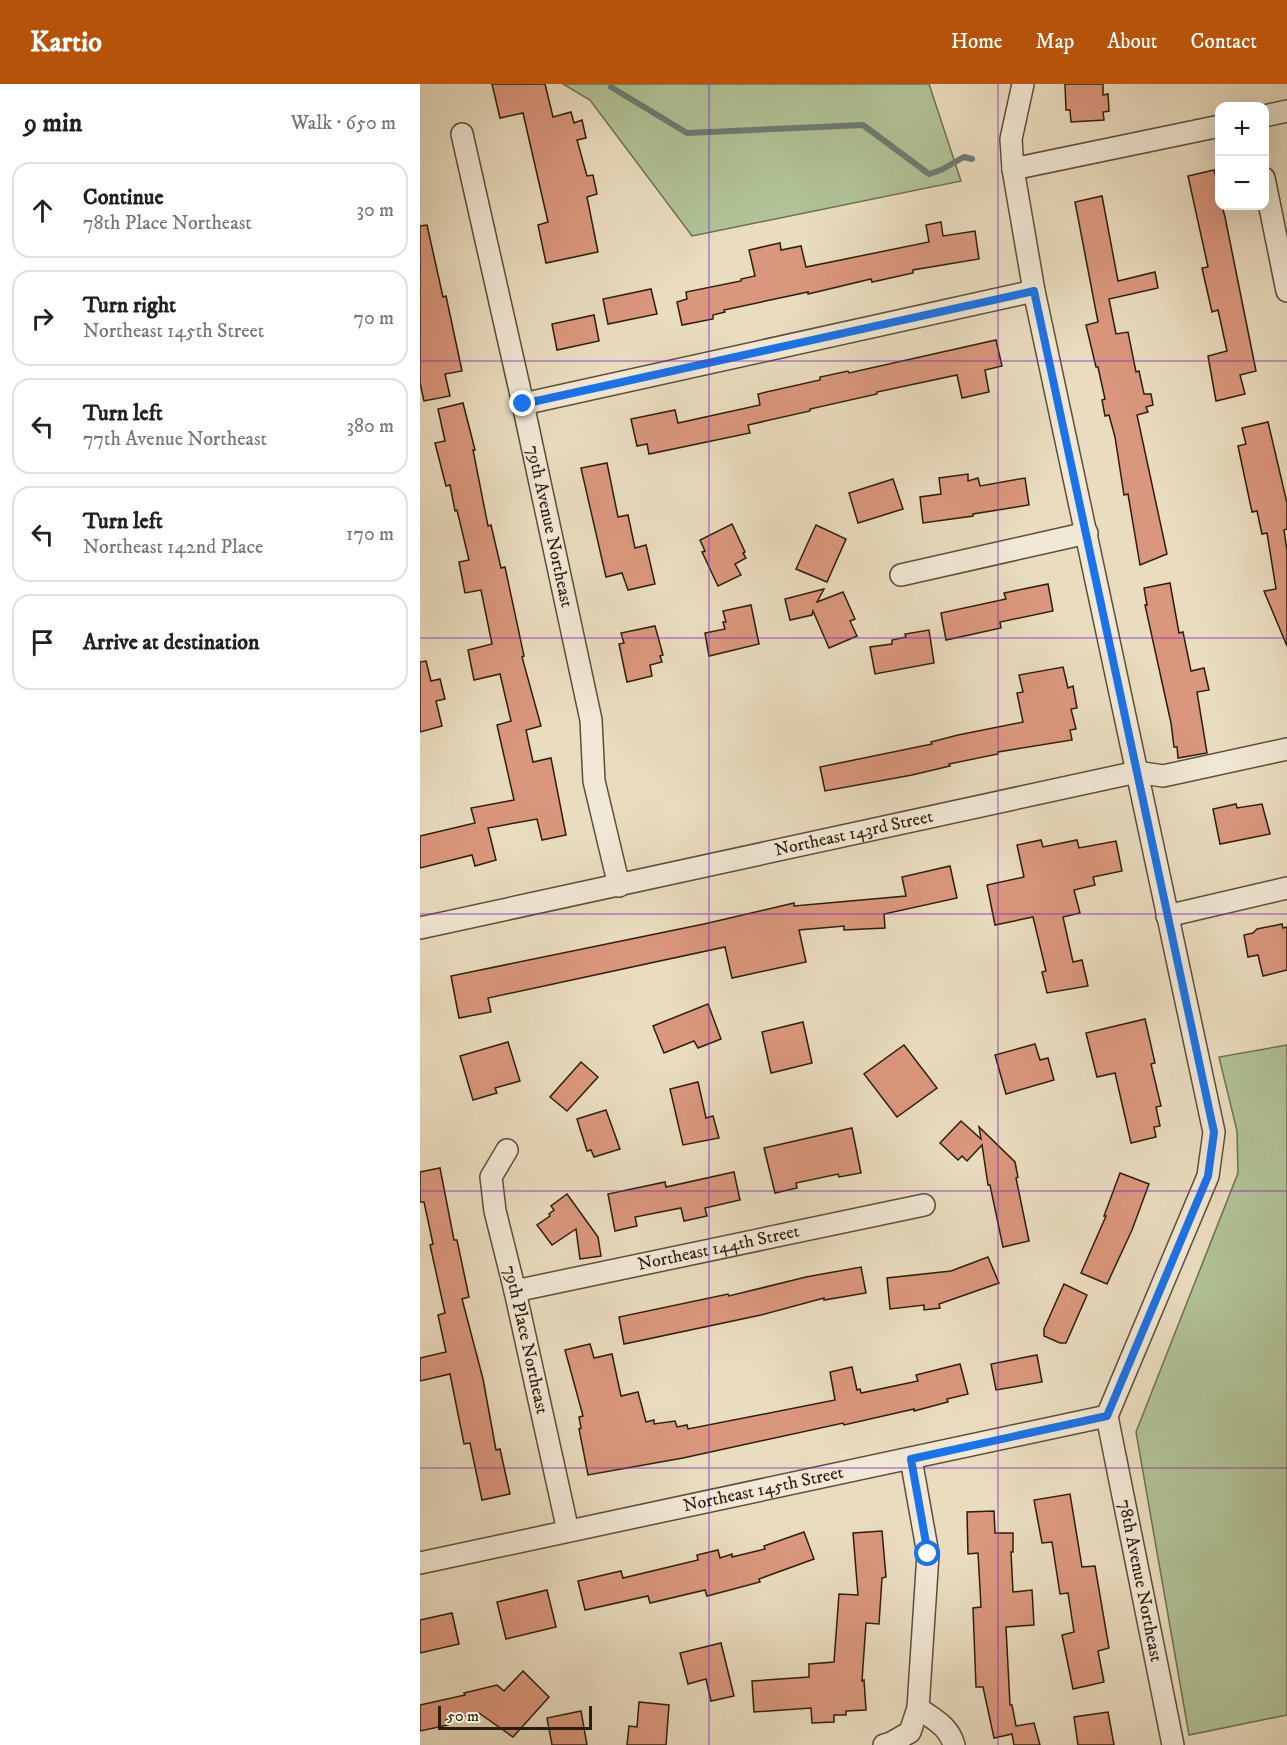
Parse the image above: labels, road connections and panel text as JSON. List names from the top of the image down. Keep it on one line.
{"streets":{"street":["79th Avenue Northeast","Northeast 143rd Street","Northeast 144th Street","79th Place Northeast","Northeast 145th Street","78th Avenue Northeast"]},"crossings":[["79th Avenue Northeast","Northeast 143rd Street"],["Northeast 144th Street","79th Place Northeast"],["79th Place Northeast","Northeast 145th Street"],["Northeast 145th Street","78th Avenue Northeast"]],"scale_bar":"50 m","page":{"header":"Kartio","nav":["Home","Map","About","Contact"],"heading":["9 min","Walk · 650 m"],"map_buttons":["+","−"],"list":[["Continue","78th Place Northeast","30 m"],["Turn right","Northeast 145th Street","70 m"],["Turn left","77th Avenue Northeast","380 m"],["Turn left","Northeast 142nd Place","170 m"],"Arrive at destination"],"scale":"50 m"}}
